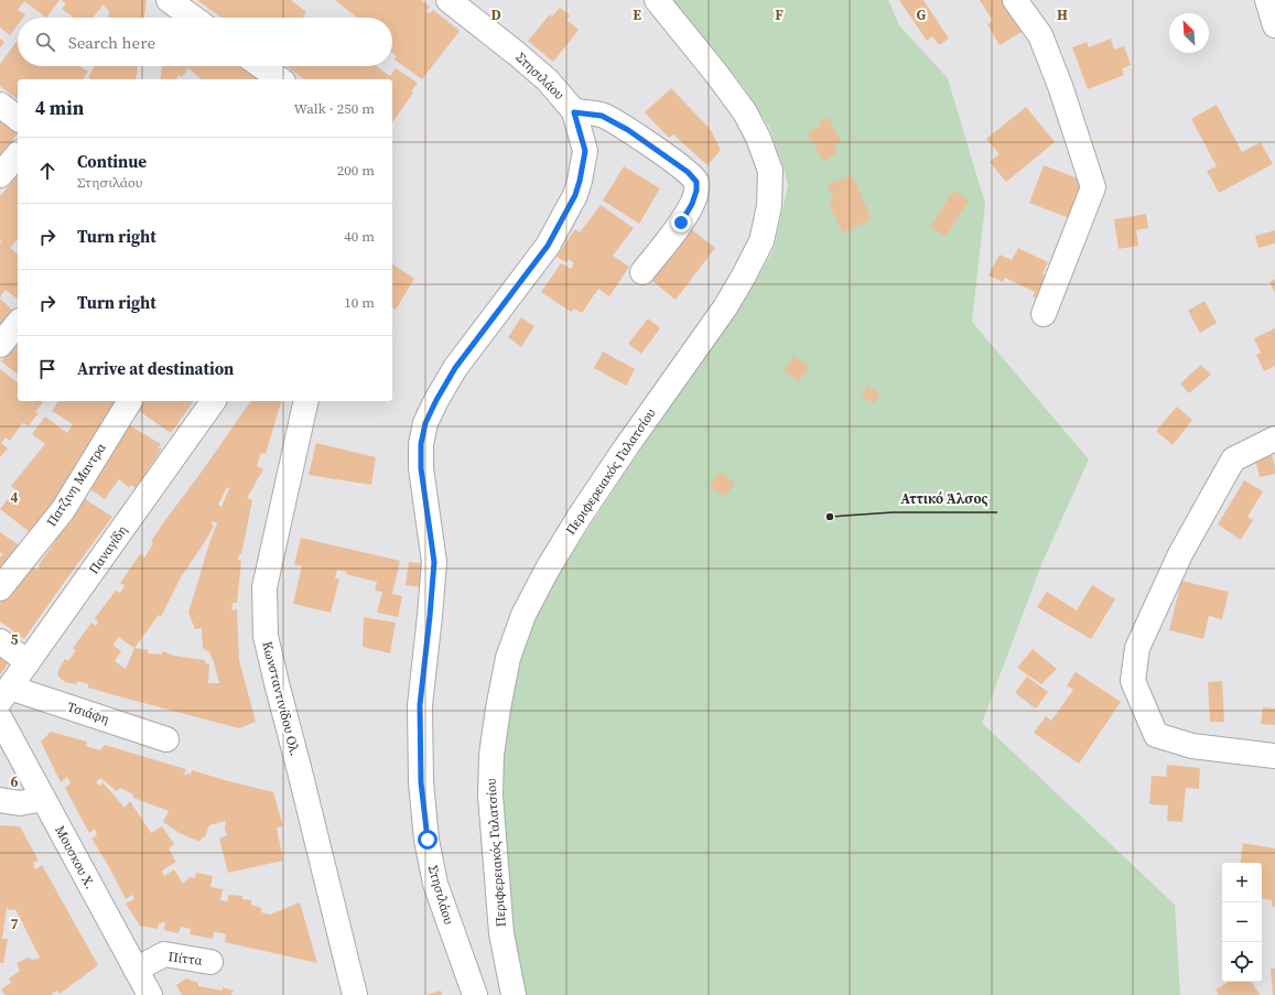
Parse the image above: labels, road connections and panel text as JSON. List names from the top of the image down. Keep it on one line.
{"streets":{"street":["Στησιλάου","Περιφερειακός Γαλατσίου","Πατζινη Μαντρα","Παναγίδη","Κωνσταντινίδου Ολ.","Τσιάφη","Μουσκου Χ.","Πίττα"]},"crossings":[["Παναγίδη","Τσιάφη"],["Μουσκου Χ.","Πίττα"]],"places":["Αττικό Άλσος"],"north":"top left","page":{"search":"Search here","heading":["4 min","Walk · 250 m"],"list":[["Continue","Στησιλάου","200 m"],["Turn right","40 m"],["Turn right","10 m"],"Arrive at destination"],"map_buttons":["+","−"]},"grid":{"columns":["D","E","F","G","H"],"rows":["4","5","6","7"]}}
